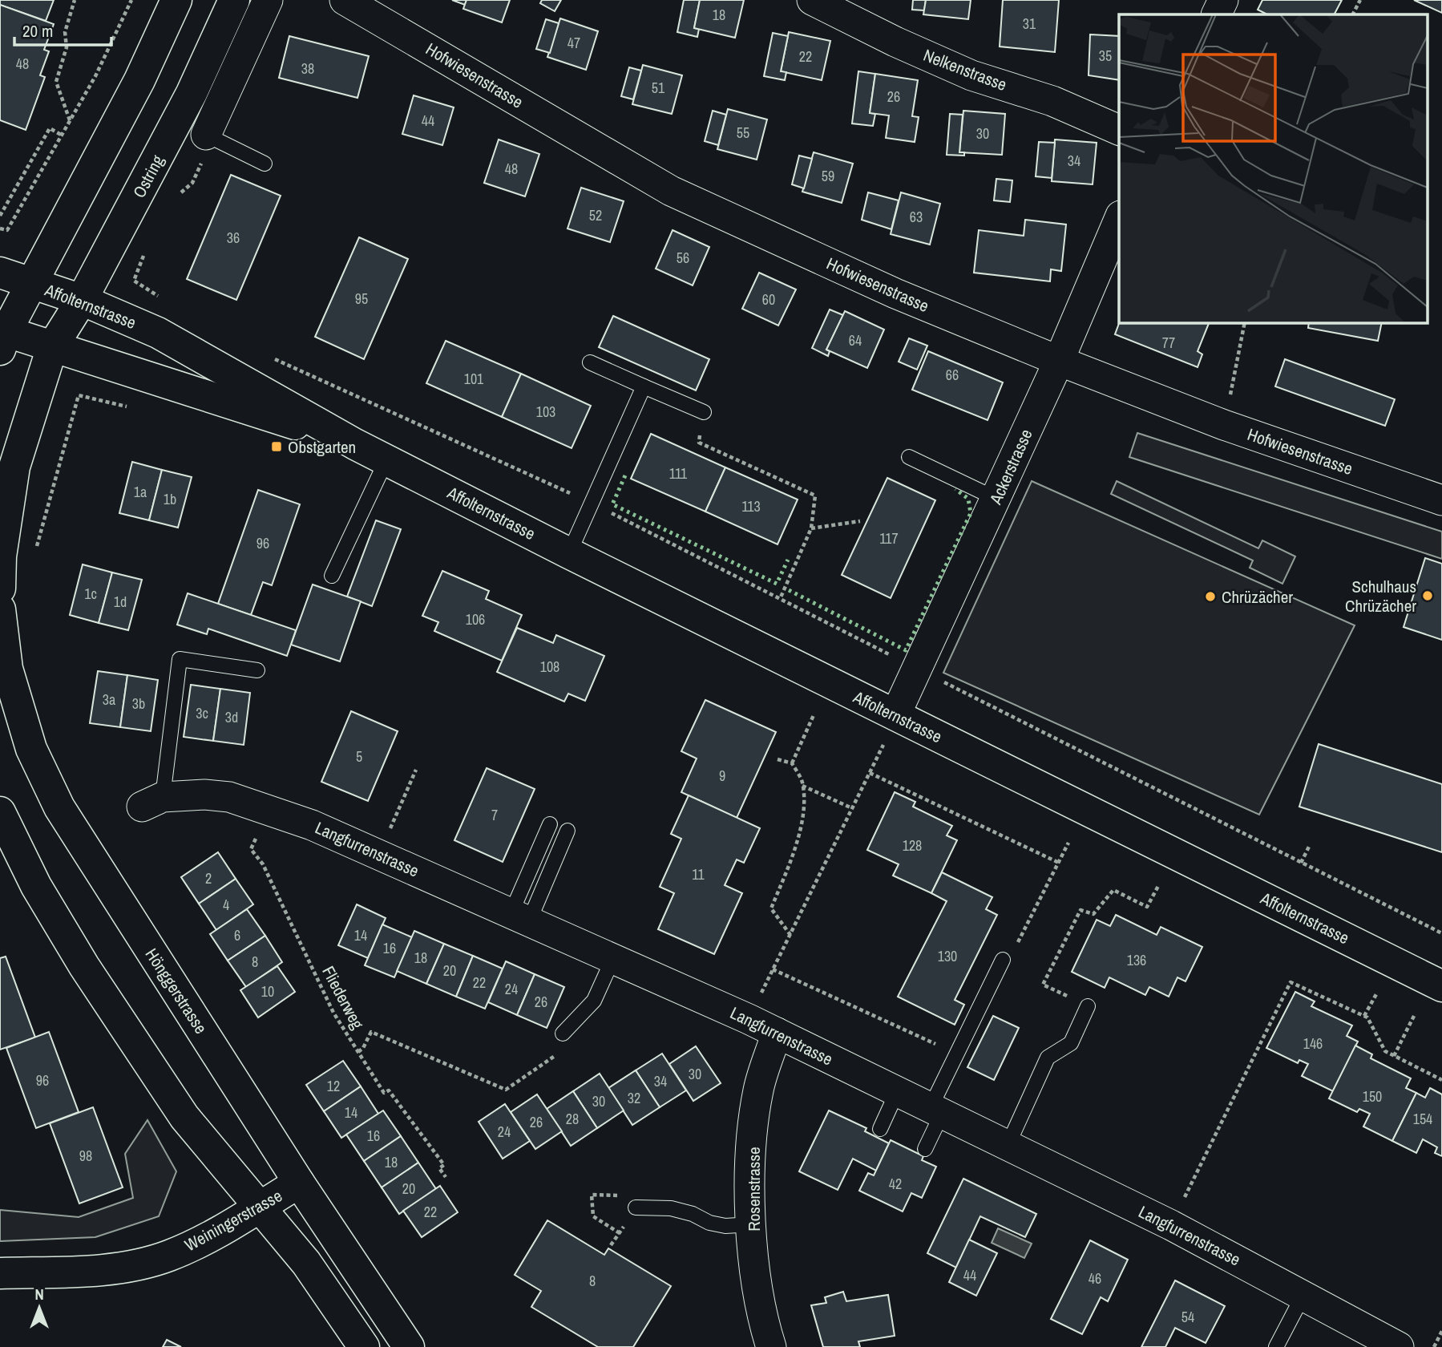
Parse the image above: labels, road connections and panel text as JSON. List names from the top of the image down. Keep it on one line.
{"streets":{"main road":["Ostring","Affolternstrasse","Hönggerstrasse","Weiningerstrasse"],"street":["Nelkenstrasse","Hofwiesenstrasse","Ackerstrasse","Langfurrenstrasse","Rosenstrasse"],"path":["Fliederweg"]},"crossings":[["Hofwiesenstrasse","Ackerstrasse"],["Ostring","Affolternstrasse"],["Affolternstrasse","Ackerstrasse"],["Langfurrenstrasse","Rosenstrasse"],["Hönggerstrasse","Weiningerstrasse"]],"places":{"transit":["Obstgarten"],"other":["Schulhaus Chrüzächer","Chrüzächer"]},"house_numbers":["18","31","47","35","22","48","38","51","26","44","55","30","34","48","59","52","63","36","56","95","60","64","77","66","101","103","111","1a","1b","113","117","96","1c","1d","106","108","3a","3b","3c","3d","5","9","7","128","11","2","4","6","14","16","130","18","136","8","20","22","24","10","26","146","30","96","34","12","150","32","30","14","28","154","26","24","16","98","18","42","20","22","44","46","8","54"],"scale_bar":"20 m","north":"top"}
